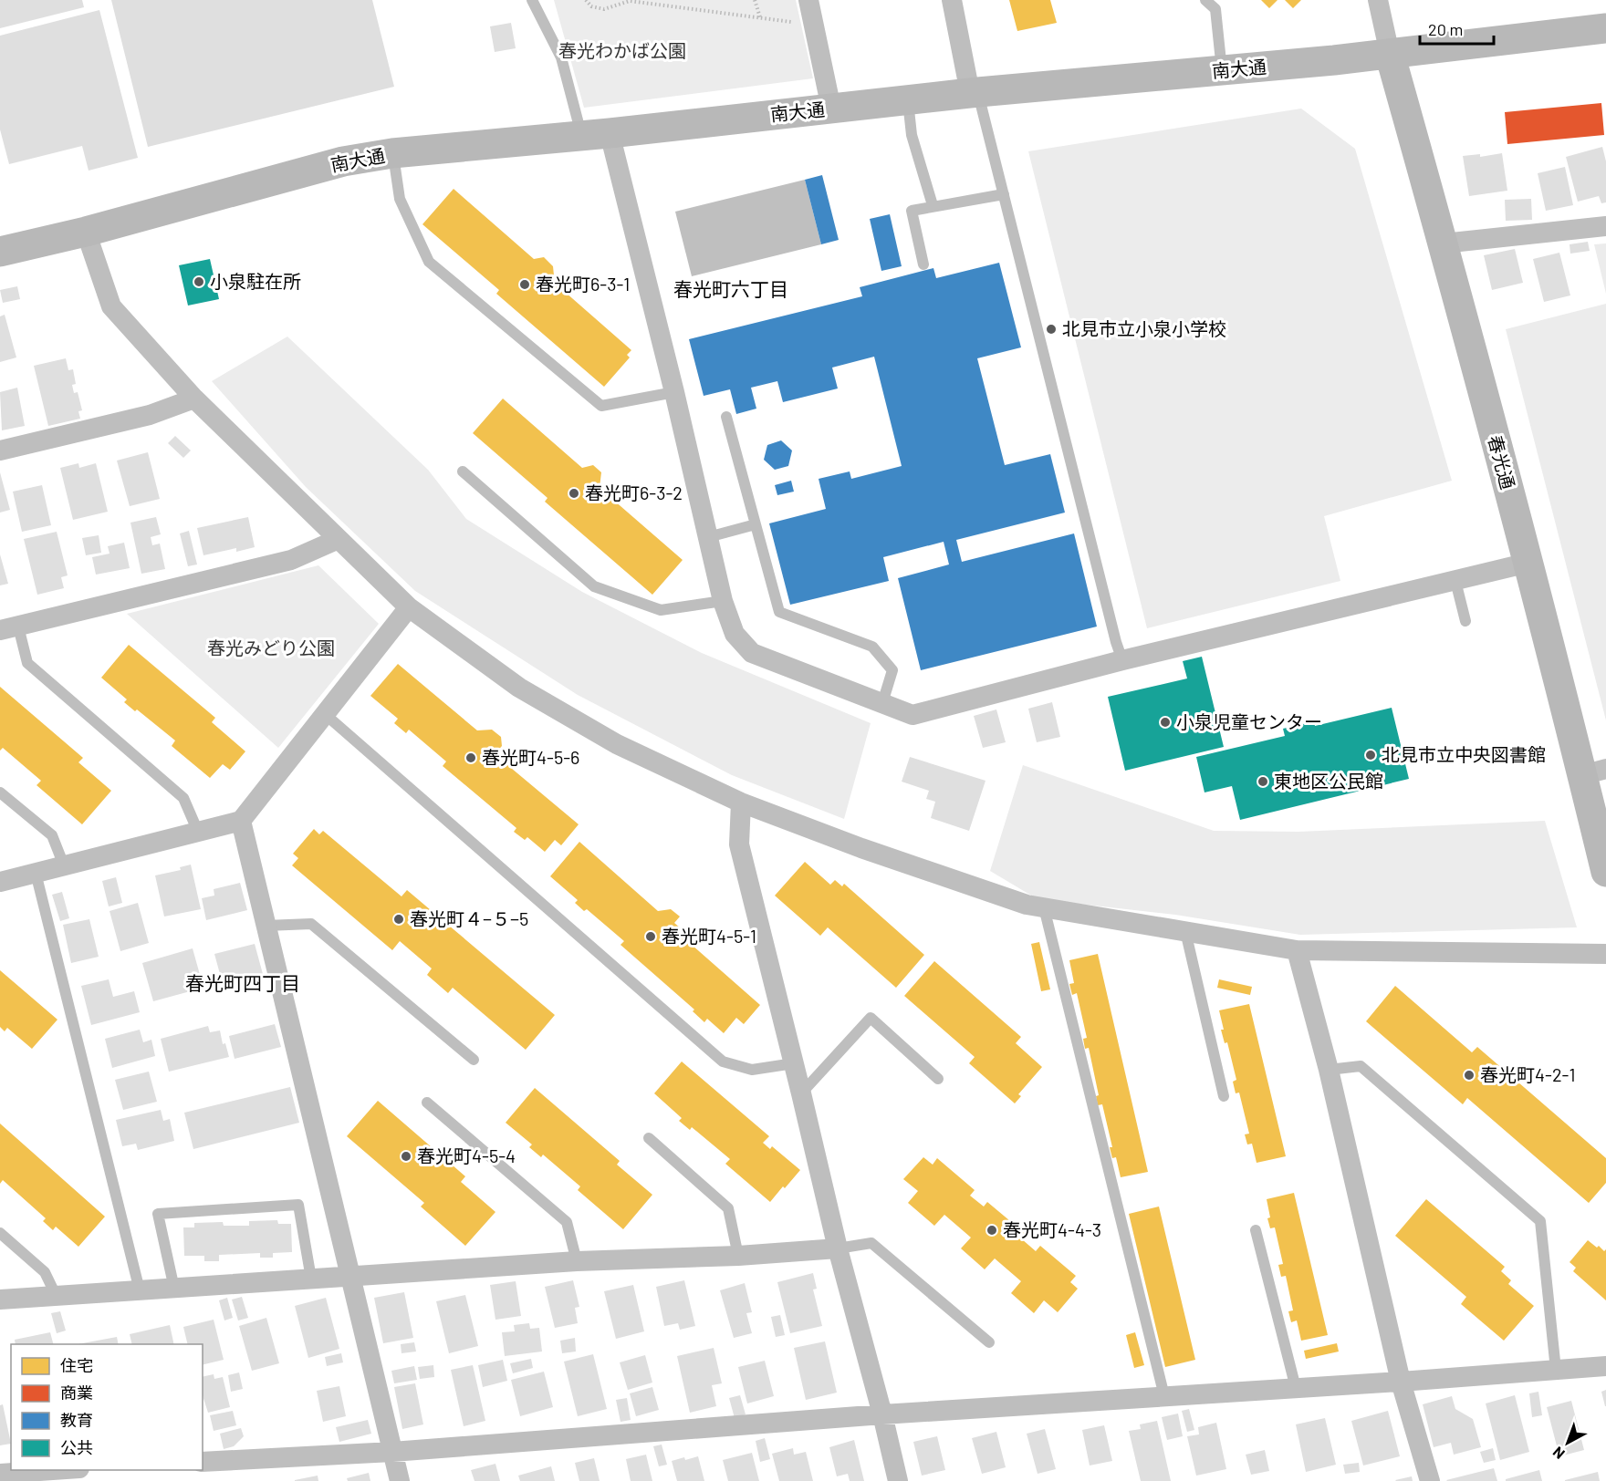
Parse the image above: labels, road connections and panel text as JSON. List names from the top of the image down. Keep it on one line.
{"streets":{"street":["南大通","春光通"]},"crossings":[["南大通","春光通"]],"districts":["春光町六丁目","春光町四丁目"],"parks":["春光わかば公園","春光みどり公園"],"places":["小泉駐在所","春光町6-3-1","北見市立小泉小学校","春光町6-3-2","小泉児童センター","北見市立中央図書館","春光町4-5-6","東地区公民館","春光町４−５−5","春光町4-5-1","春光町4-2-1","春光町4-5-4","春光町4-4-3"],"legend":["住宅","商業","教育","公共"],"scale_bar":"20 m","north":"bottom left"}
